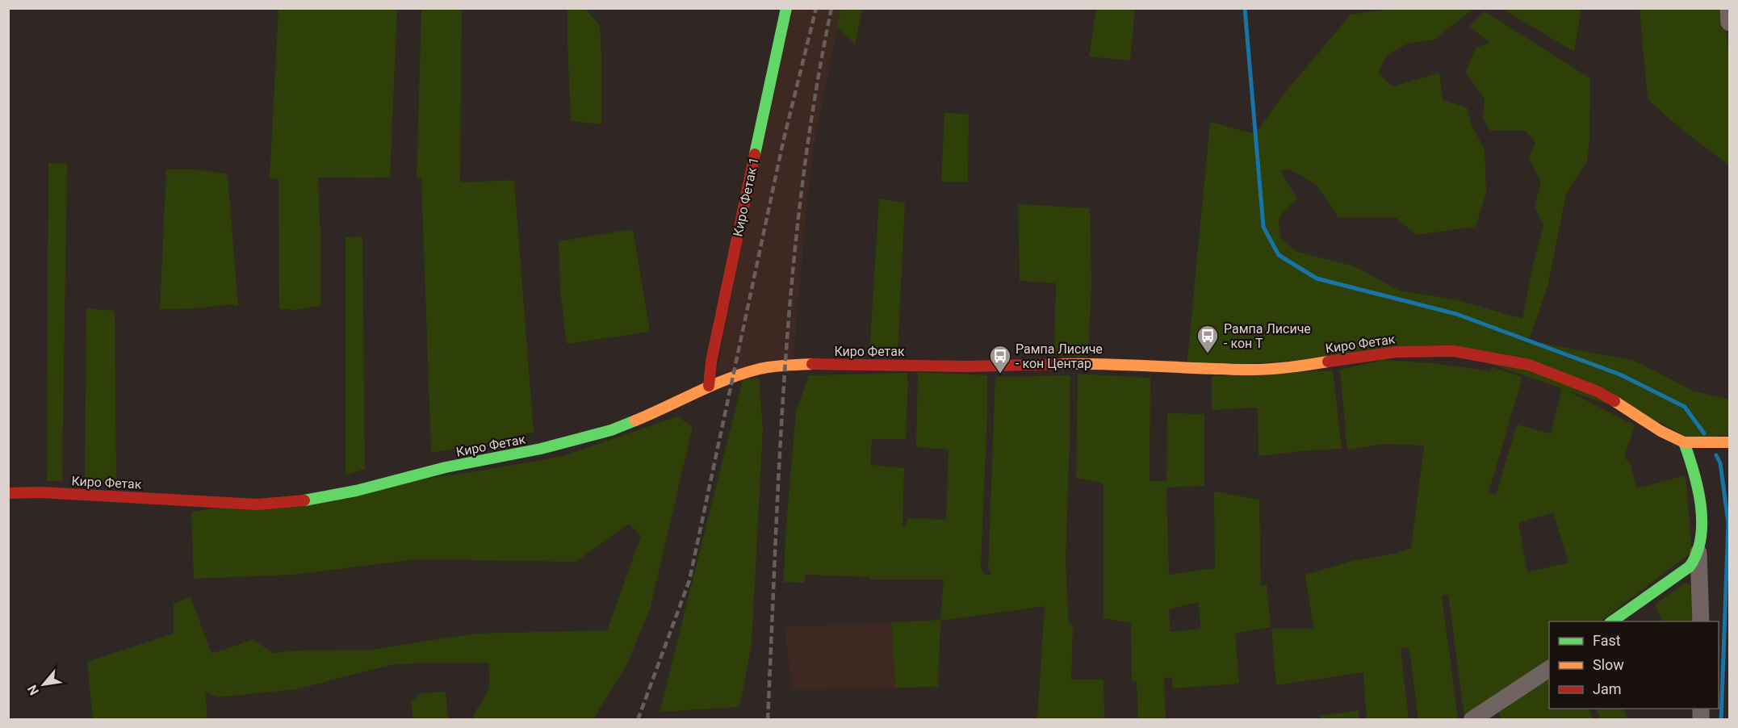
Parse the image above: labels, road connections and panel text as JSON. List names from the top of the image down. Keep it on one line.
{"streets":{"main road":["Киро Фетак 1","Киро Фетак"]},"crossings":[["Киро Фетак 1","Киро Фетак"]],"places":{"bus stop":["Рампа Лисиче - кон Т","Рампа Лисиче - кон Центар"]},"legend":["Fast","Slow","Jam"],"north":"bottom left"}
